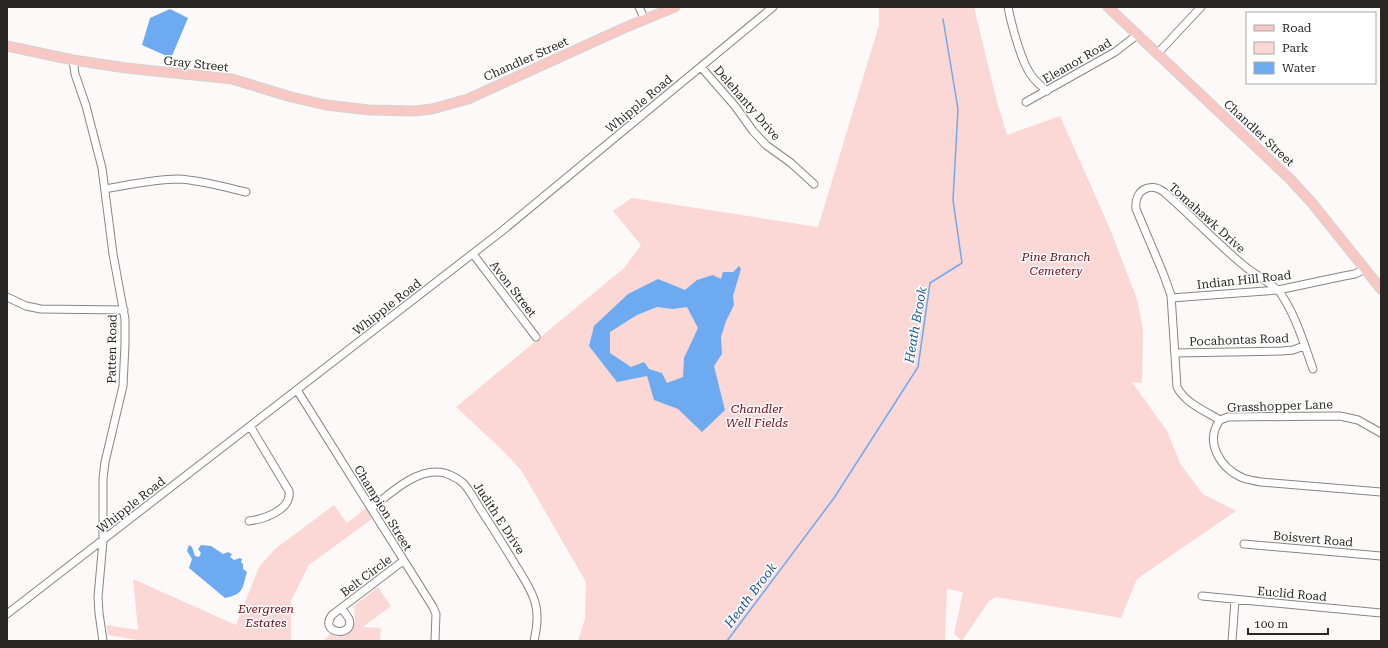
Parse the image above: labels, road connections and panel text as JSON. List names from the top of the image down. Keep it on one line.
{"streets":{"main road":["Chandler Street","Gray Street"],"street":["Eleanor Road","Delehanty Drive","Whipple Road","Tomahawk Drive","Indian Hill Road","Avon Street","Pocahontas Road","Patten Road","Grasshopper Lane","Champion Street","Judith E Drive","Boisvert Road","Belt Circle","Euclid Road"]},"crossings":[["Chandler Street","Eleanor Road"],["Chandler Street","Gray Street"],["Chandler Street","Indian Hill Road"],["Gray Street","Patten Road"],["Delehanty Drive","Whipple Road"],["Whipple Road","Avon Street"],["Whipple Road","Patten Road"],["Whipple Road","Champion Street"],["Tomahawk Drive","Indian Hill Road"],["Tomahawk Drive","Pocahontas Road"],["Tomahawk Drive","Grasshopper Lane"],["Champion Street","Judith E Drive"],["Champion Street","Belt Circle"]],"water":["Heath Brook"],"parks":["Pine Branch Cemetery","Chandler Well Fields","Evergreen Estates"],"legend":["Road","Park","Water"],"scale_bar":"100 m"}
